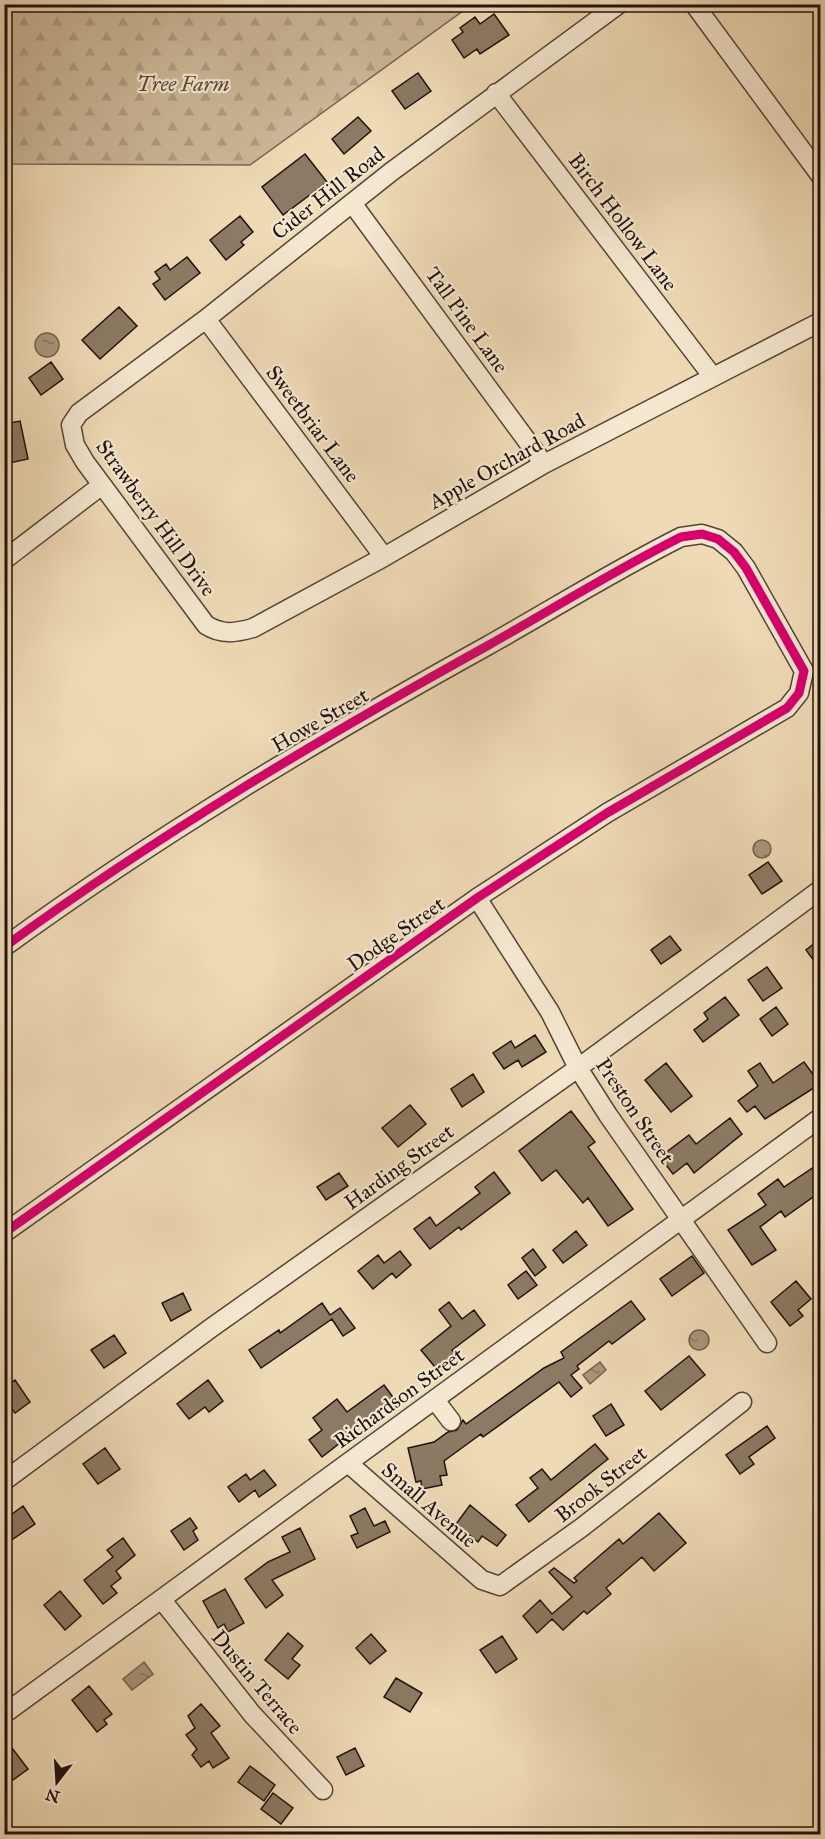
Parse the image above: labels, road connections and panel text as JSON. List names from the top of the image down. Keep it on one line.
{"streets":{"street":["Cider Hill Road","Birch Hollow Lane","Tall Pine Lane","Sweetbriar Lane","Apple Orchard Road","Strawberry Hill Drive","Howe Street","Dodge Street","Preston Street","Harding Street","Richardson Street","Brook Street","Small Avenue","Dustin Terrace"]},"crossings":[["Cider Hill Road","Birch Hollow Lane"],["Cider Hill Road","Tall Pine Lane"],["Cider Hill Road","Sweetbriar Lane"],["Cider Hill Road","Strawberry Hill Drive"],["Birch Hollow Lane","Apple Orchard Road"],["Tall Pine Lane","Apple Orchard Road"],["Sweetbriar Lane","Apple Orchard Road"],["Apple Orchard Road","Strawberry Hill Drive"],["Howe Street","Dodge Street"],["Dodge Street","Preston Street"],["Preston Street","Harding Street"],["Preston Street","Richardson Street"],["Richardson Street","Small Avenue"],["Richardson Street","Dustin Terrace"],["Brook Street","Small Avenue"]],"parks":["Tree Farm"],"north":"bottom"}
